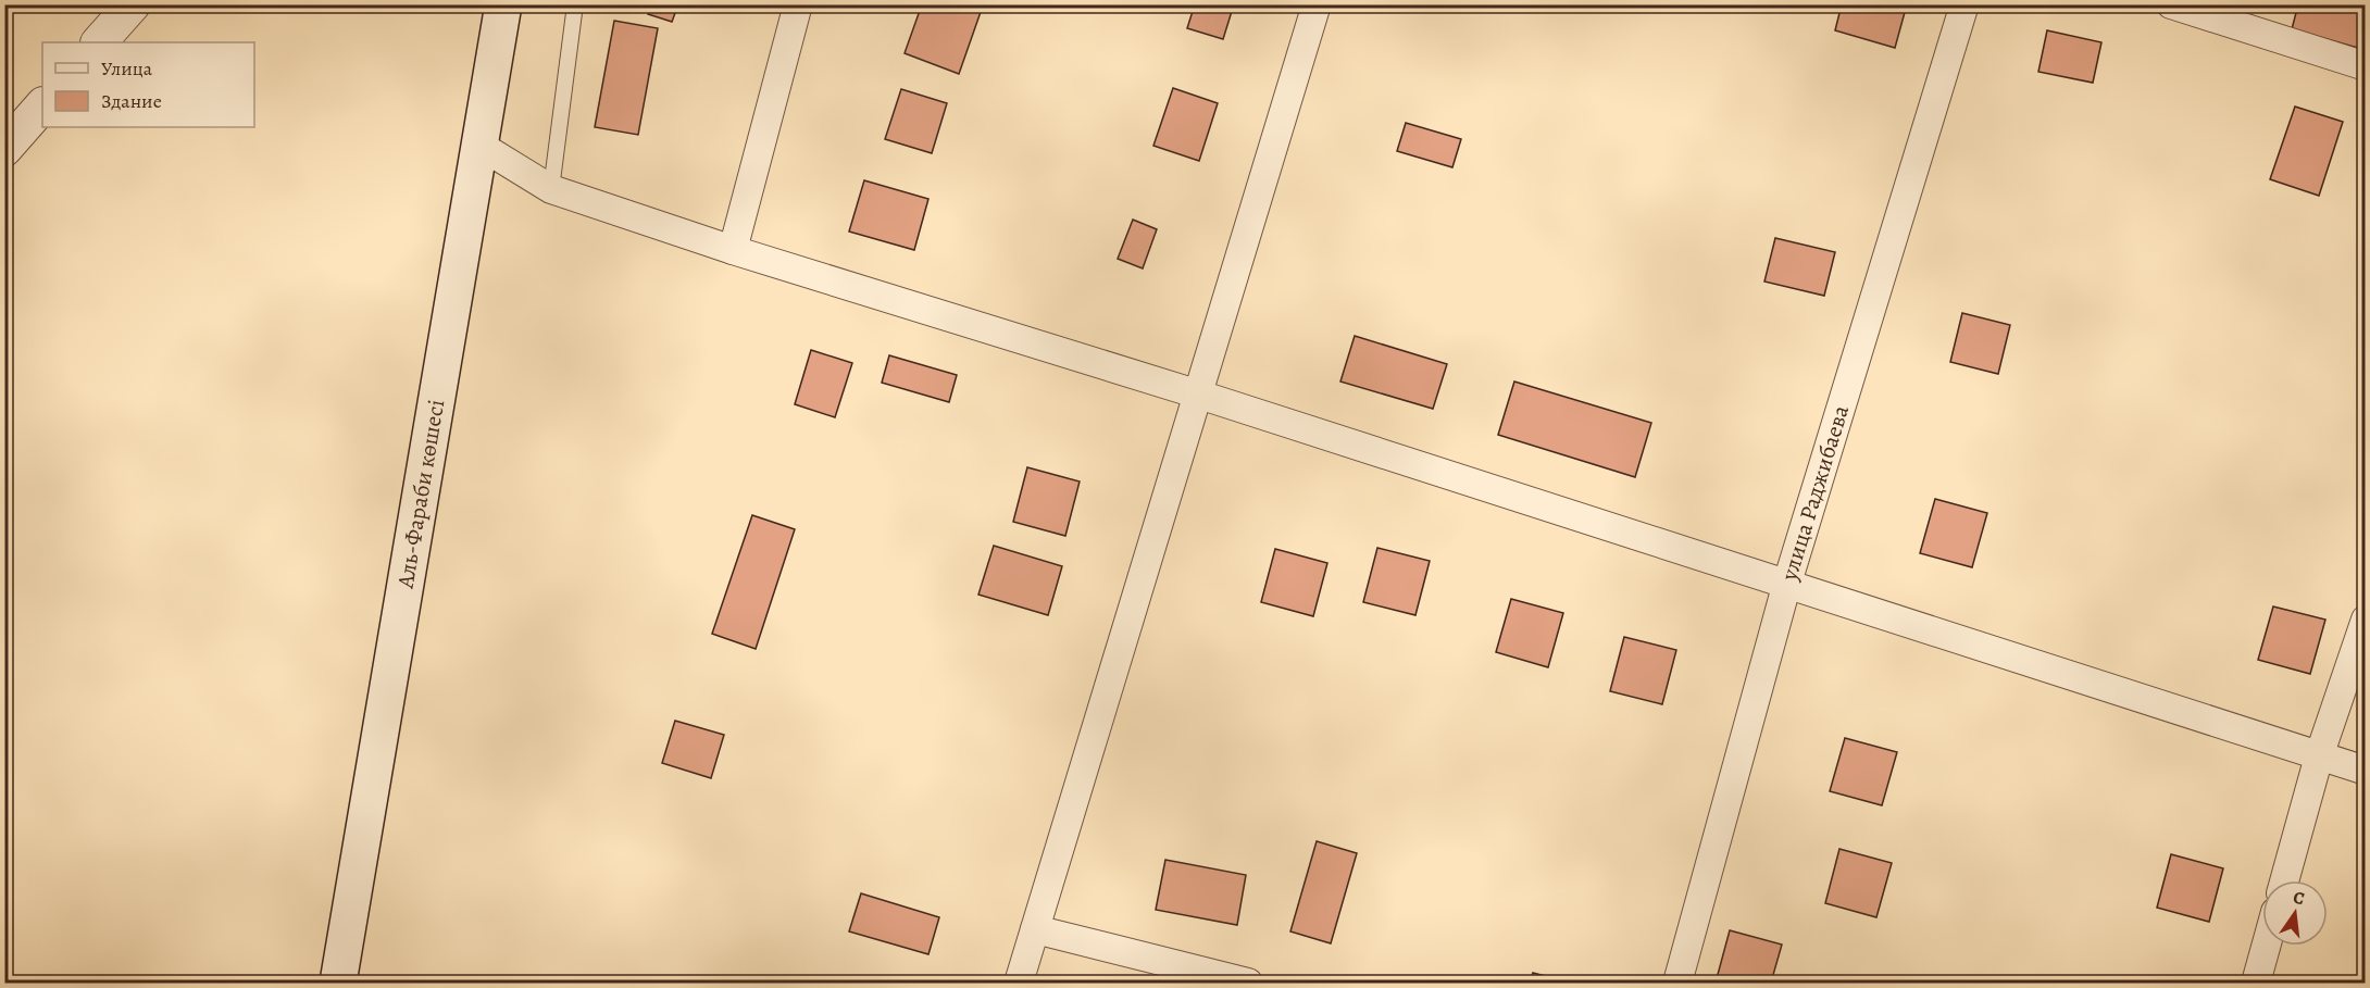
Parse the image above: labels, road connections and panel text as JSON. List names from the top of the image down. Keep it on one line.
{"streets":{"main road":["Аль-Фараби көшесі"],"street":["улица Раджибаева"]},"legend":["Улица","Здание"],"north":"top"}
